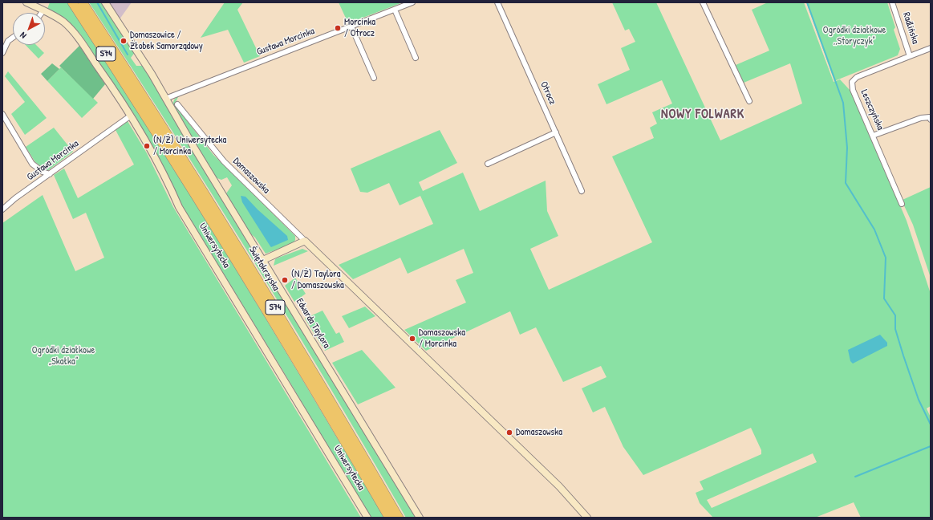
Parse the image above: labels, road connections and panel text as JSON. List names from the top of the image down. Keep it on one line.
{"streets":{"highway":["S74","Świętokrzyska"],"street":["Radlińska","Gustawa Morcinka","Otrocz","Leszczyńska","Domaszowska","Uniwersytecka","Edwarda Taylora"]},"crossings":[["Radlińska","Leszczyńska"],["Gustawa Morcinka","Uniwersytecka"],["Gustawa Morcinka","Edwarda Taylora"],["S74","Świętokrzyska"]],"districts":["NOWY FOLWARK"],"parks":["Ogródki działkowe ,,Storyczyk\"","Ogródki działkowe „Skałka”"],"places":["Morcinka / Otrocz","Domaszowice / Żłobek Samorządowy","(N/Ż) Uniwersytecka / Morcinka","(N/Ż) Taylora / Domaszowska","Domaszowska / Morcinka","Domaszowska"],"north":"bottom left"}
